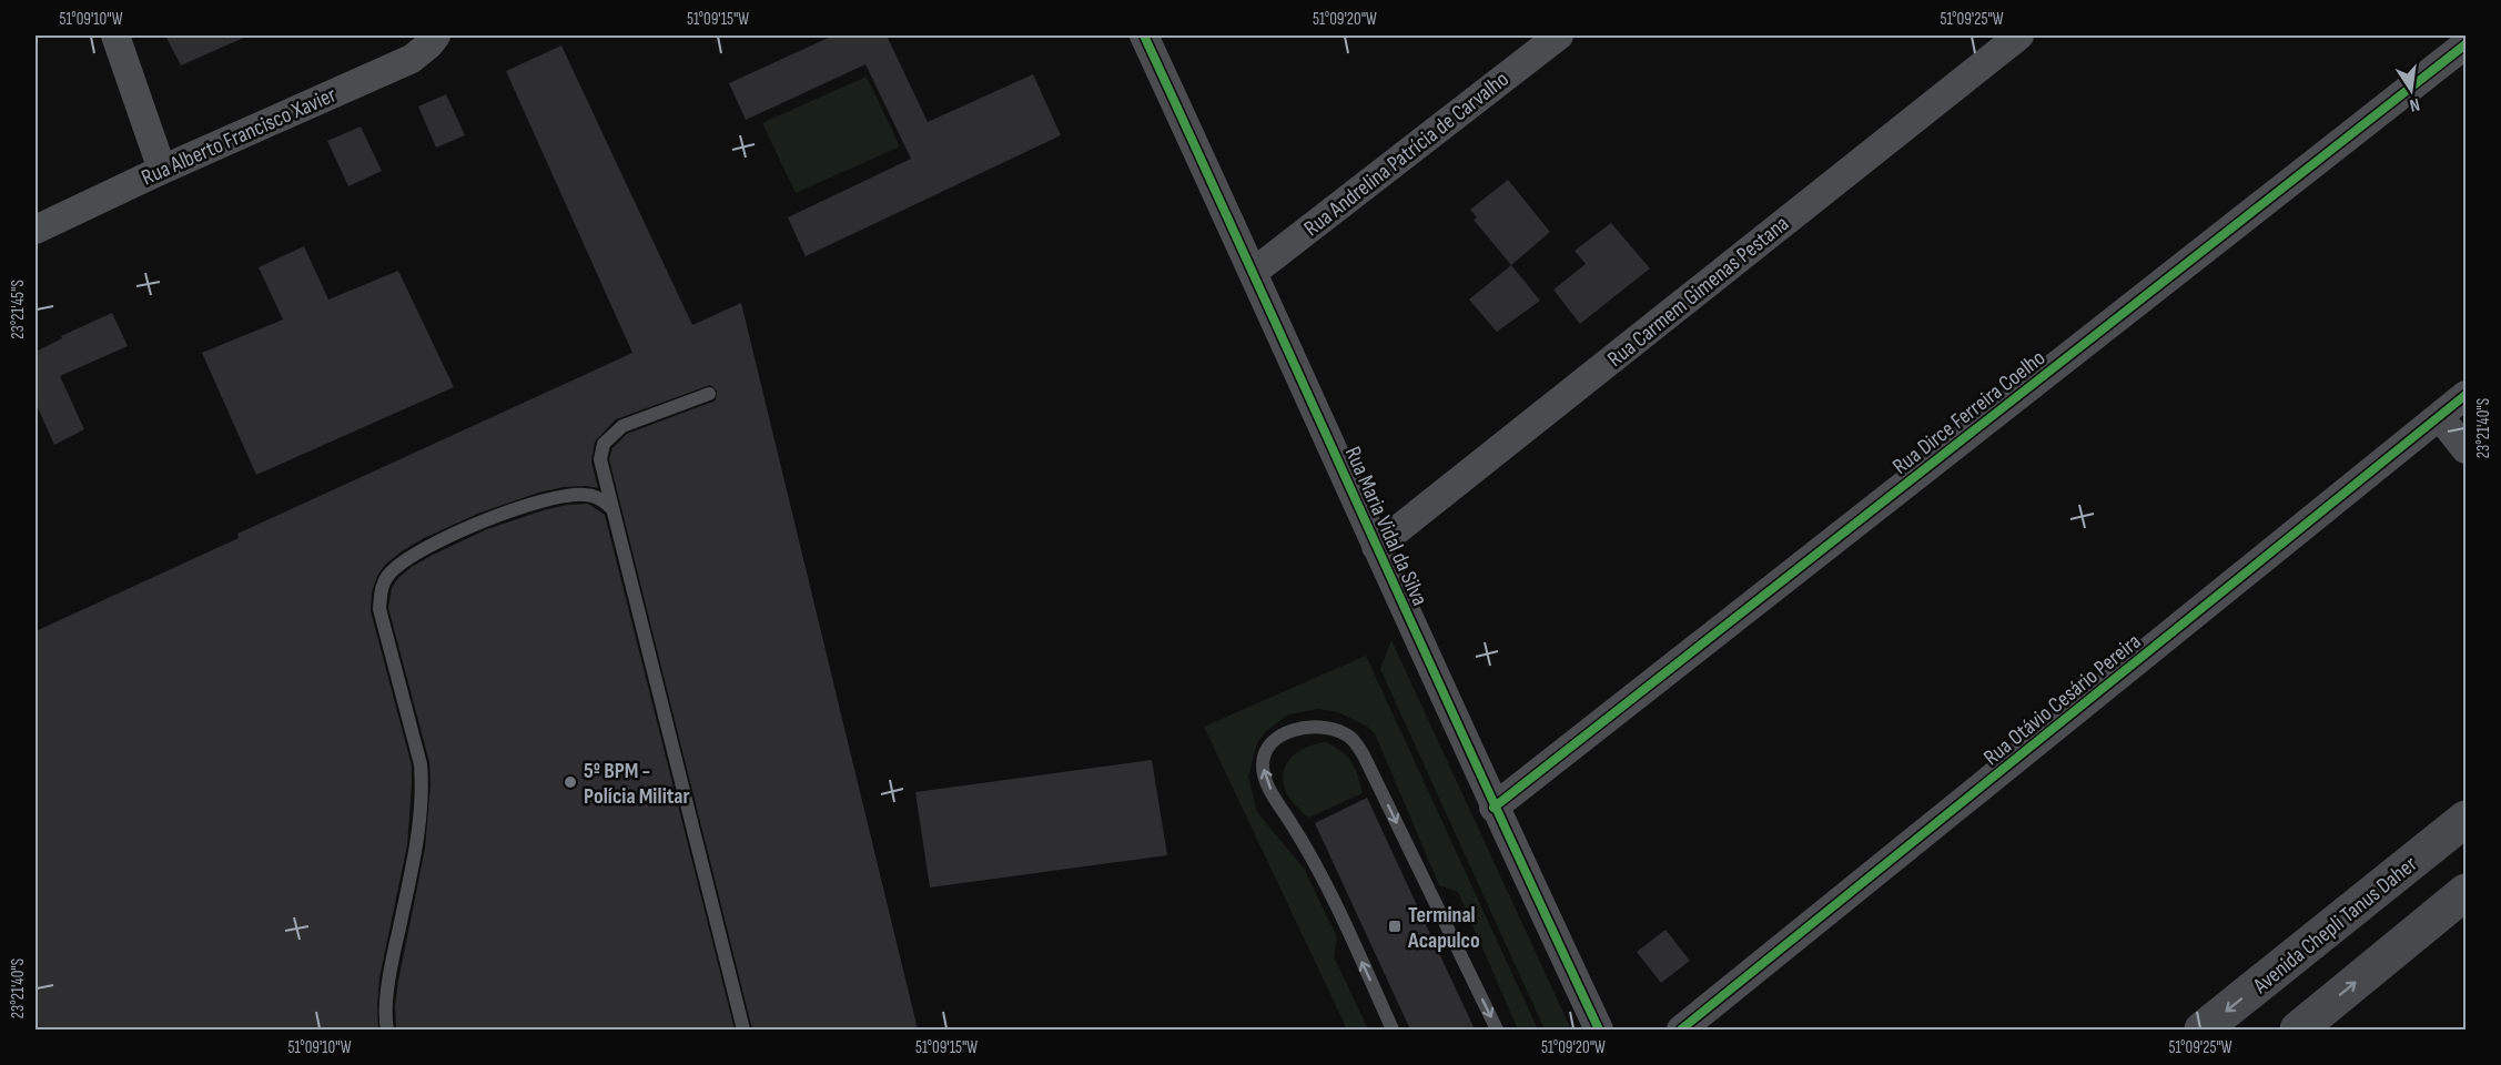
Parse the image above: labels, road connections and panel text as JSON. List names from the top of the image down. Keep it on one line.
{"streets":{"street":["Rua Alberto Francisco Xavier","Rua Andrelina Patrícia de Carvalho","Rua Carmem Gimenas Pestana","Rua Dirce Ferreira Coelho","Rua Maria Vidal da Silva","Rua Otávio Cesário Pereira","Avenida Chepli Tanus Daher"]},"crossings":[["Rua Andrelina Patrícia de Carvalho","Rua Maria Vidal da Silva"],["Rua Carmem Gimenas Pestana","Rua Maria Vidal da Silva"],["Rua Dirce Ferreira Coelho","Rua Maria Vidal da Silva"]],"places":{"other":["5º BPM - Polícia Militar"],"transit":["Terminal Acapulco"]},"north":"bottom","coordinates":["51°09'10\"W","51°09'15\"W","51°09'20\"W","51°09'25\"W","23°21'45\"S","23°21'40\"S"]}
